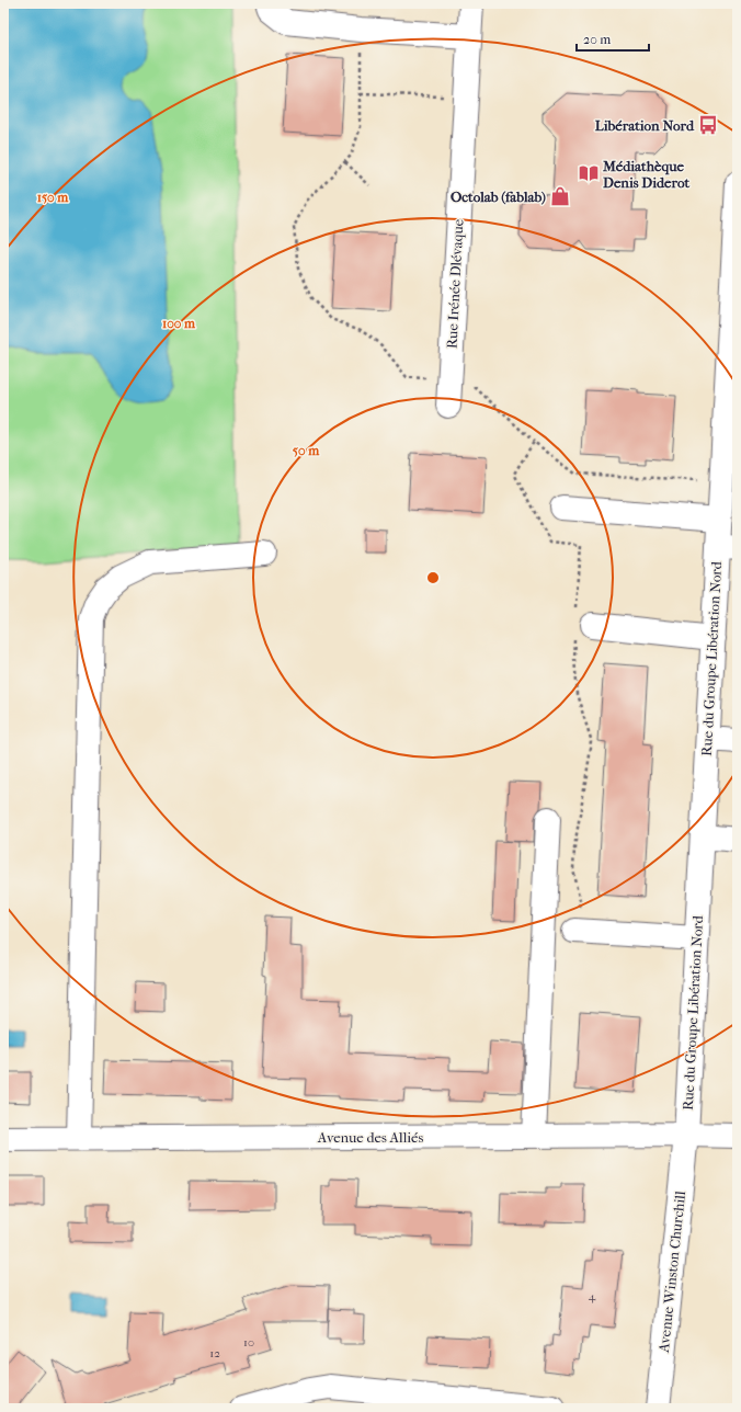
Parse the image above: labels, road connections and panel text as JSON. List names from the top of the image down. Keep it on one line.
{"streets":{"street":["Rue Irénée Dlévaque","Rue du Groupe Libération Nord","Avenue des Alliés","Avenue Winston Churchill"]},"crossings":[["Rue du Groupe Libération Nord","Avenue des Alliés"],["Rue du Groupe Libération Nord","Avenue Winston Churchill"],["Avenue des Alliés","Avenue Winston Churchill"]],"places":{"bus stop":["Libération Nord"],"library":["Médiathèque Denis Diderot"],"shop":["Octolab (fablab)"]},"house_numbers":["4","10","12"],"scale_bar":"20 m","rings":["150 m","100 m","50 m"]}
